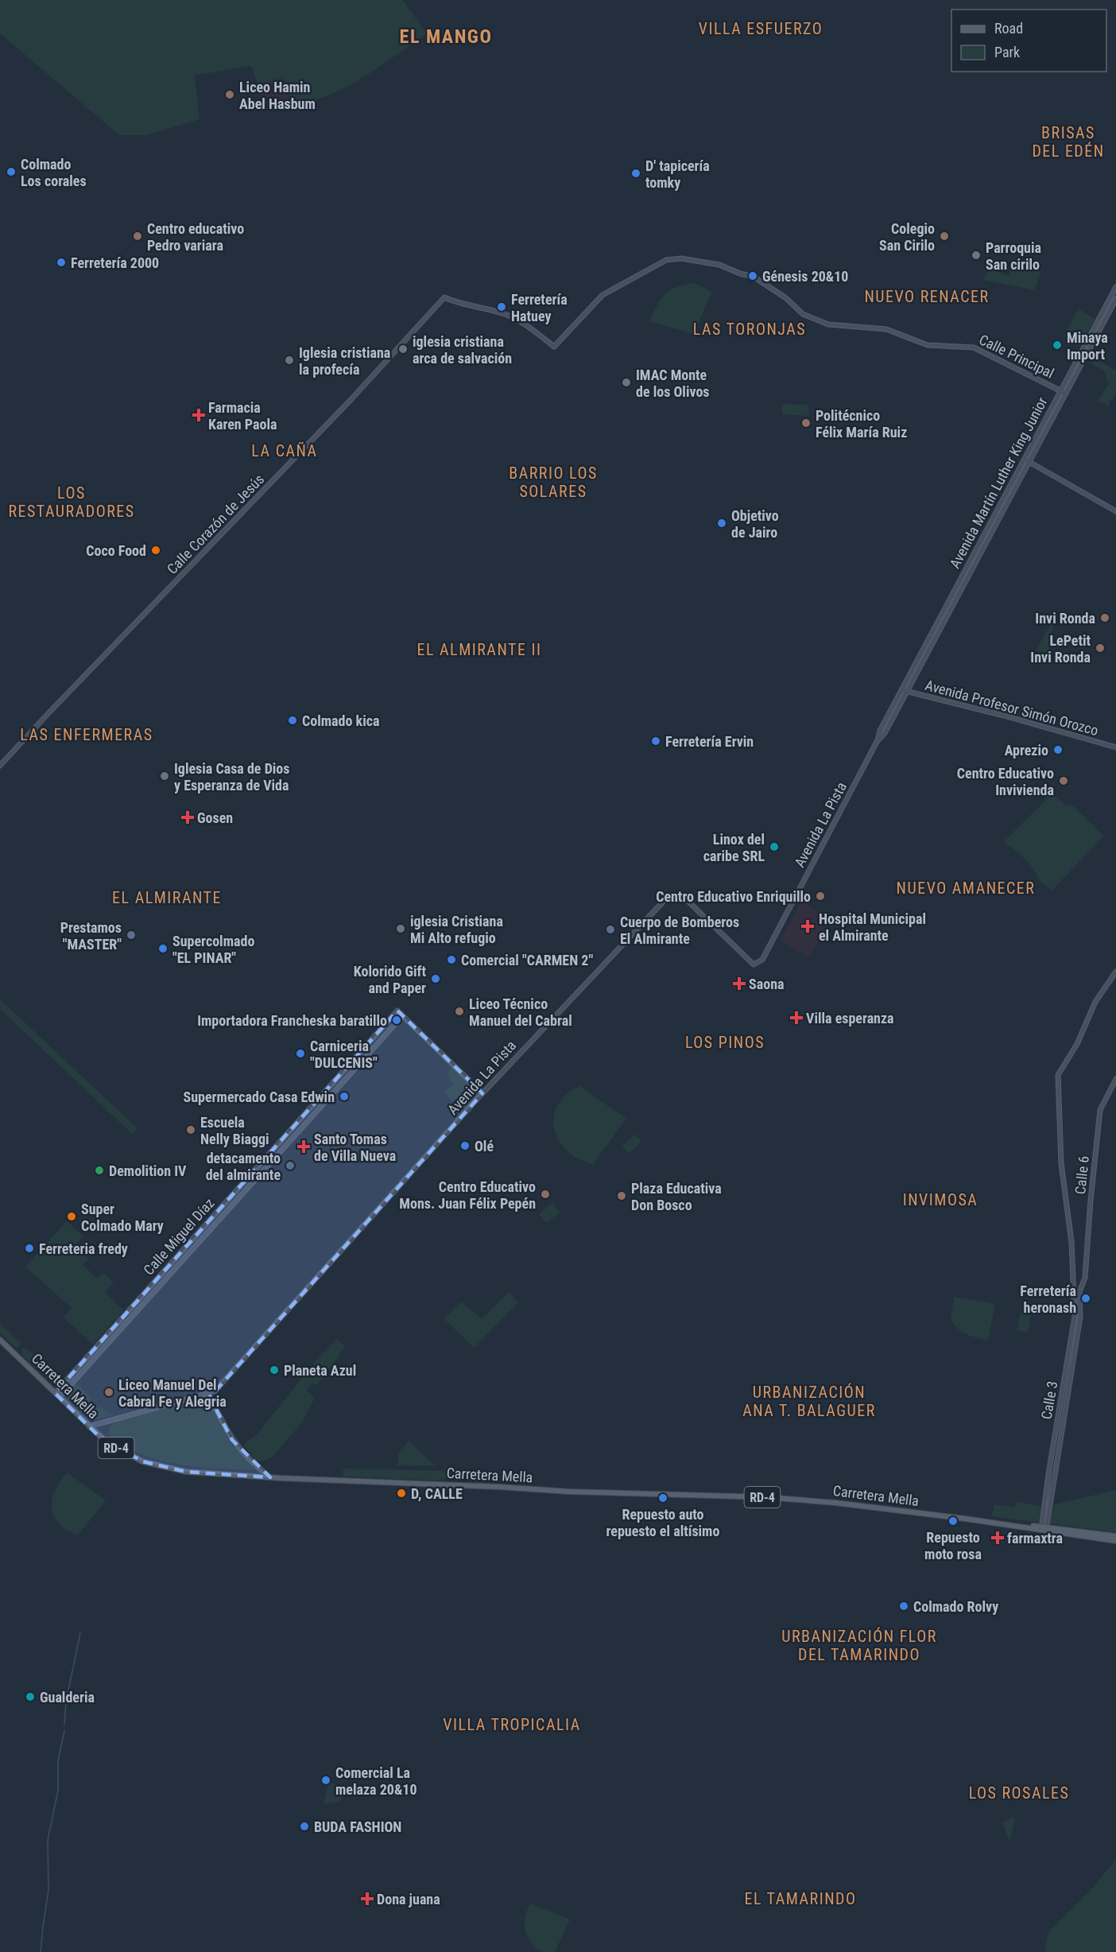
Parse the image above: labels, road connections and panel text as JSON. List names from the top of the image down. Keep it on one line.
{"streets":{"main road":["Carretera Mella","RD-4"],"street":["Calle Principal","Avenida Martín Luther King Junior","Calle Corazón de Jesús","Avenida Profesor Simón Orozco","Avenida La Pista","Calle 6","Calle Miguel Díaz","Calle 3"]},"crossings":[["Calle Principal","Avenida Martín Luther King Junior"],["Calle Principal","Calle Corazón de Jesús"],["Avenida Martín Luther King Junior","Avenida Profesor Simón Orozco"],["Avenida Martín Luther King Junior","Avenida La Pista"],["Avenida Profesor Simón Orozco","Avenida La Pista"],["Avenida La Pista","Carretera Mella"],["Calle 6","Calle 3"],["Calle Miguel Díaz","Carretera Mella"],["Carretera Mella","Calle 3"],["Carretera Mella","RD-4"],["Calle 3","RD-4"]],"districts":["VILLA ESFUERZO","EL MANGO","BRISAS DEL EDÉN","NUEVO RENACER","LAS TORONJAS","LA CAÑA","BARRIO LOS SOLARES","LOS RESTAURADORES","EL ALMIRANTE II","LAS ENFERMERAS","NUEVO AMANECER","EL ALMIRANTE","LOS PINOS","INVIMOSA","URBANIZACIÓN ANA T. BALAGUER","URBANIZACIÓN FLOR DEL TAMARINDO","VILLA TROPICALIA","LOS ROSALES","EL TAMARINDO"],"places":{"other":["Liceo Hamin Abel Hasbum","Colmado Los corales","D' tapicería tomky","Centro educativo Pedro variara","Colegio San Cirilo","Parroquia San cirilo","Ferretería 2000","Génesis 20&10","Ferretería Hatuey","Minaya Import","iglesia cristiana arca de salvación","Iglesia cristiana la profecía","IMAC Monte de los Olivos","Politécnico Félix María Ruiz","Objetivo de Jairo","Coco Food","Invi Ronda","LePetit Invi Ronda","Colmado kica","Ferretería Ervin","Aprezio","Iglesia Casa de Dios y Esperanza de Vida","Centro Educativo Invivienda","Linox del caribe SRL","Centro Educativo Enriquillo","iglesia Cristiana Mi Alto refugio","Cuerpo de Bomberos El Almirante","Prestamos \"MASTER\"","Supercolmado \"EL PINAR\"","Comercial \"CARMEN 2\"","Kolorido Gift and Paper","Liceo Técnico Manuel del Cabral","Importadora Francheska baratillo","Carniceria \"DULCENIS\"","Supermercado Casa Edwin","Escuela Nelly Biaggi","Olé","detacamento del almirante","Demolition IV","Centro Educativo Mons. Juan Félix Pepén","Plaza Educativa Don Bosco","Super Colmado Mary","Ferreteria fredy","Ferretería heronash","Planeta Azul","Liceo Manuel Del Cabral Fe y Alegria","D, CALLE","Repuesto auto repuesto el altísimo","Repuesto moto rosa","Colmado Rolvy","Gualderia","Comercial La melaza 20&10","BUDA FASHION"],"health":["Farmacia Karen Paola","Gosen","Hospital Municipal el Almirante","Saona","Villa esperanza","Santo Tomas de Villa Nueva","farmaxtra","Dona juana"]},"legend":["Road","Park"]}
